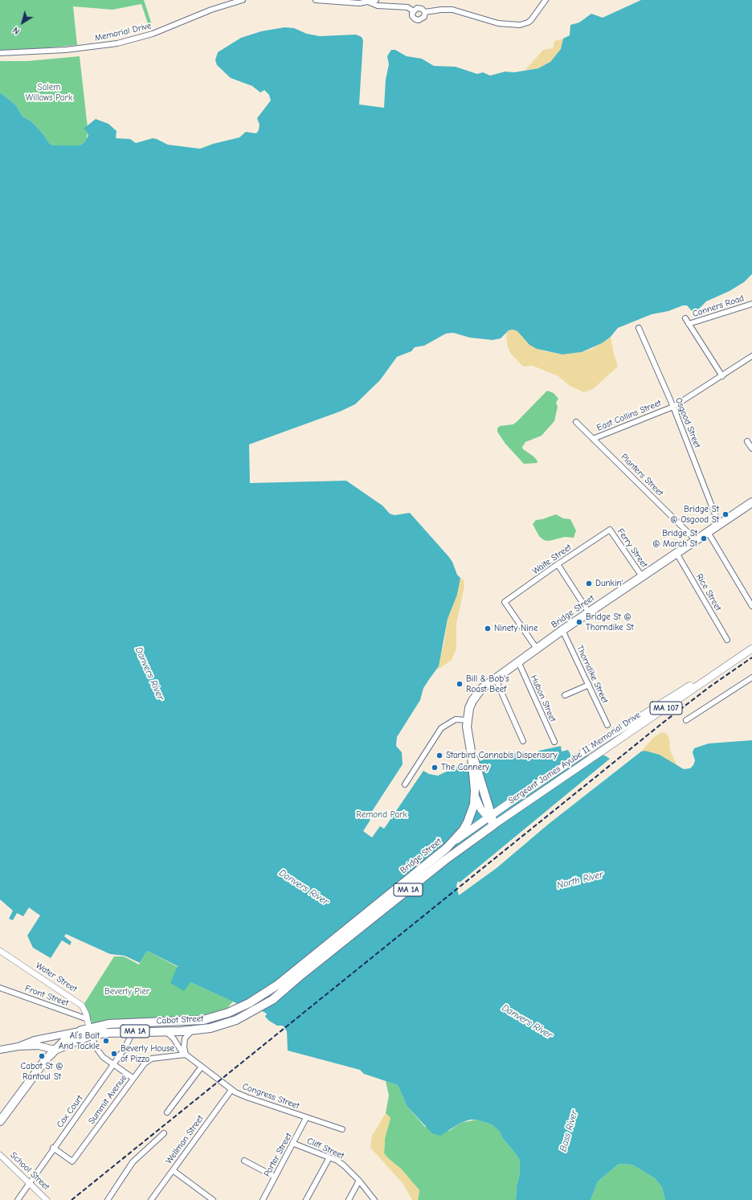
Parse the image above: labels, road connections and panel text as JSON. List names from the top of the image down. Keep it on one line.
{"streets":{"highway":["Bridge Street","MA 1A","Cabot Street"],"main road":["MA 107","Sergeant James Ayube II Memorial Drive"],"street":["Memorial Drive","Conners Road","East Collins Street","Osgood Street","Planters Street","Ferry Street","Waite Street","Rice Street","Thorndike Street","Hubon Street","Water Street","Front Street","Congress Street","Summit Avenue","Cox Court","Wellman Street","Cliff Street","Porter Street","School Street"]},"crossings":[["Conners Road","East Collins Street"],["East Collins Street","Osgood Street"],["East Collins Street","Planters Street"],["Osgood Street","Bridge Street"],["Planters Street","Bridge Street"],["Ferry Street","Waite Street"],["Ferry Street","Bridge Street"],["Waite Street","Bridge Street"],["Rice Street","Bridge Street"],["Bridge Street","Thorndike Street"],["Bridge Street","Hubon Street"],["Bridge Street","Sergeant James Ayube II Memorial Drive"],["Bridge Street","Cabot Street"],["MA 1A","Cabot Street"],["Water Street","Front Street"],["Water Street","Cabot Street"],["Cabot Street","Congress Street"],["Cabot Street","Cox Court"],["Congress Street","Summit Avenue"],["Congress Street","Wellman Street"],["Congress Street","Porter Street"],["Summit Avenue","Cox Court"],["Cox Court","School Street"],["Cliff Street","Porter Street"]],"water":["Danvers River","North River","Bass River"],"parks":["Salem Willows Park","Remond Park","Beverly Pier"],"places":["Bridge St @ Osgood St","Bridge St @ March St","Dunkin'","Bridge St @ Thorndike St","Ninety Nine","Bill & Bob's Roast Beef","Starbird Cannabis Dispensary","The Cannery","Al’s Bait And Tackle","Beverly House of Pizza","Cabot St @ Rantoul St"],"north":"bottom left"}
